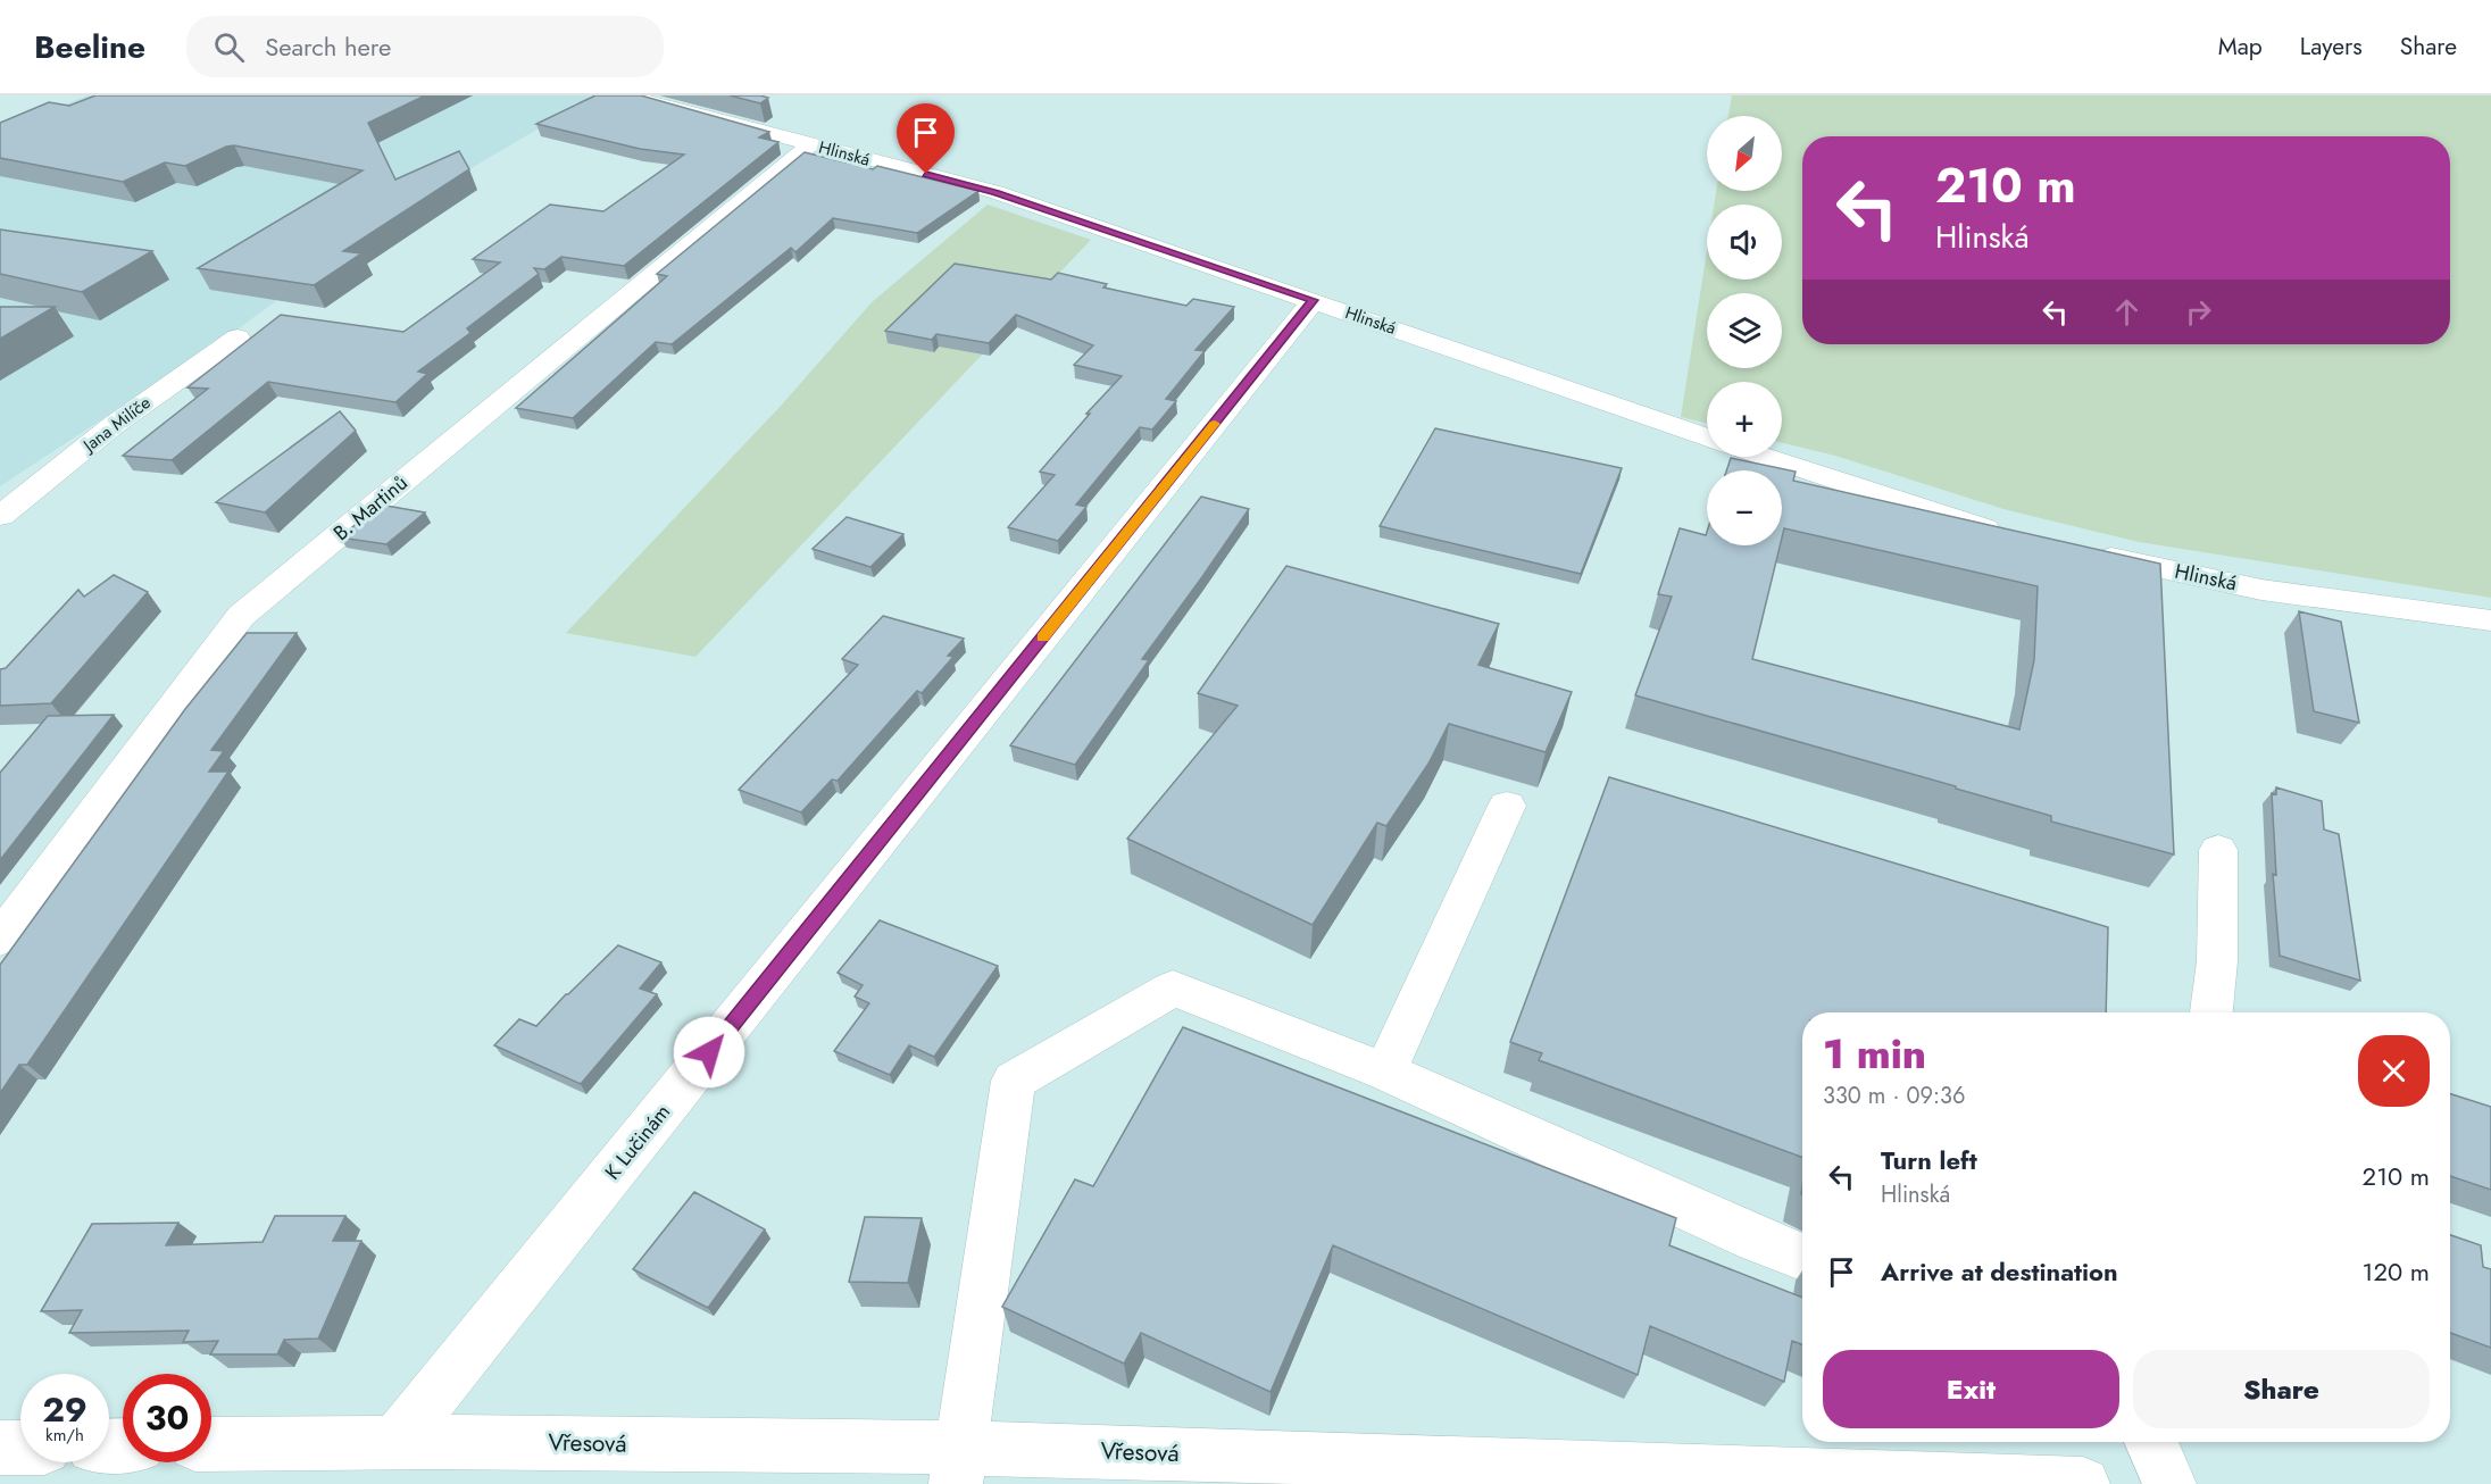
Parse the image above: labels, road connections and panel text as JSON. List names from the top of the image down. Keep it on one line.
{"streets":{"street":["Hlinská","Jana Milíče","B. Martinů","K Lučinám","Vřesová"]},"crossings":[["Hlinská","B. Martinů"],["Hlinská","K Lučinám"],["K Lučinám","Vřesová"]],"north":"bottom left","page":{"header":"Beeline","search":"Search here","nav":["Map","Layers","Share"],"map_buttons":["+","−"],"turn":["210 m","Hlinská"],"heading":["1 min","330 m · 09:36"],"list":[{"name":"Turn left","note":"Hlinská","value":"210 m"},{"name":"Arrive at destination","value":"120 m"}],"buttons":["Exit","Share"],"speed":"29 km/h","limit":"30"}}
